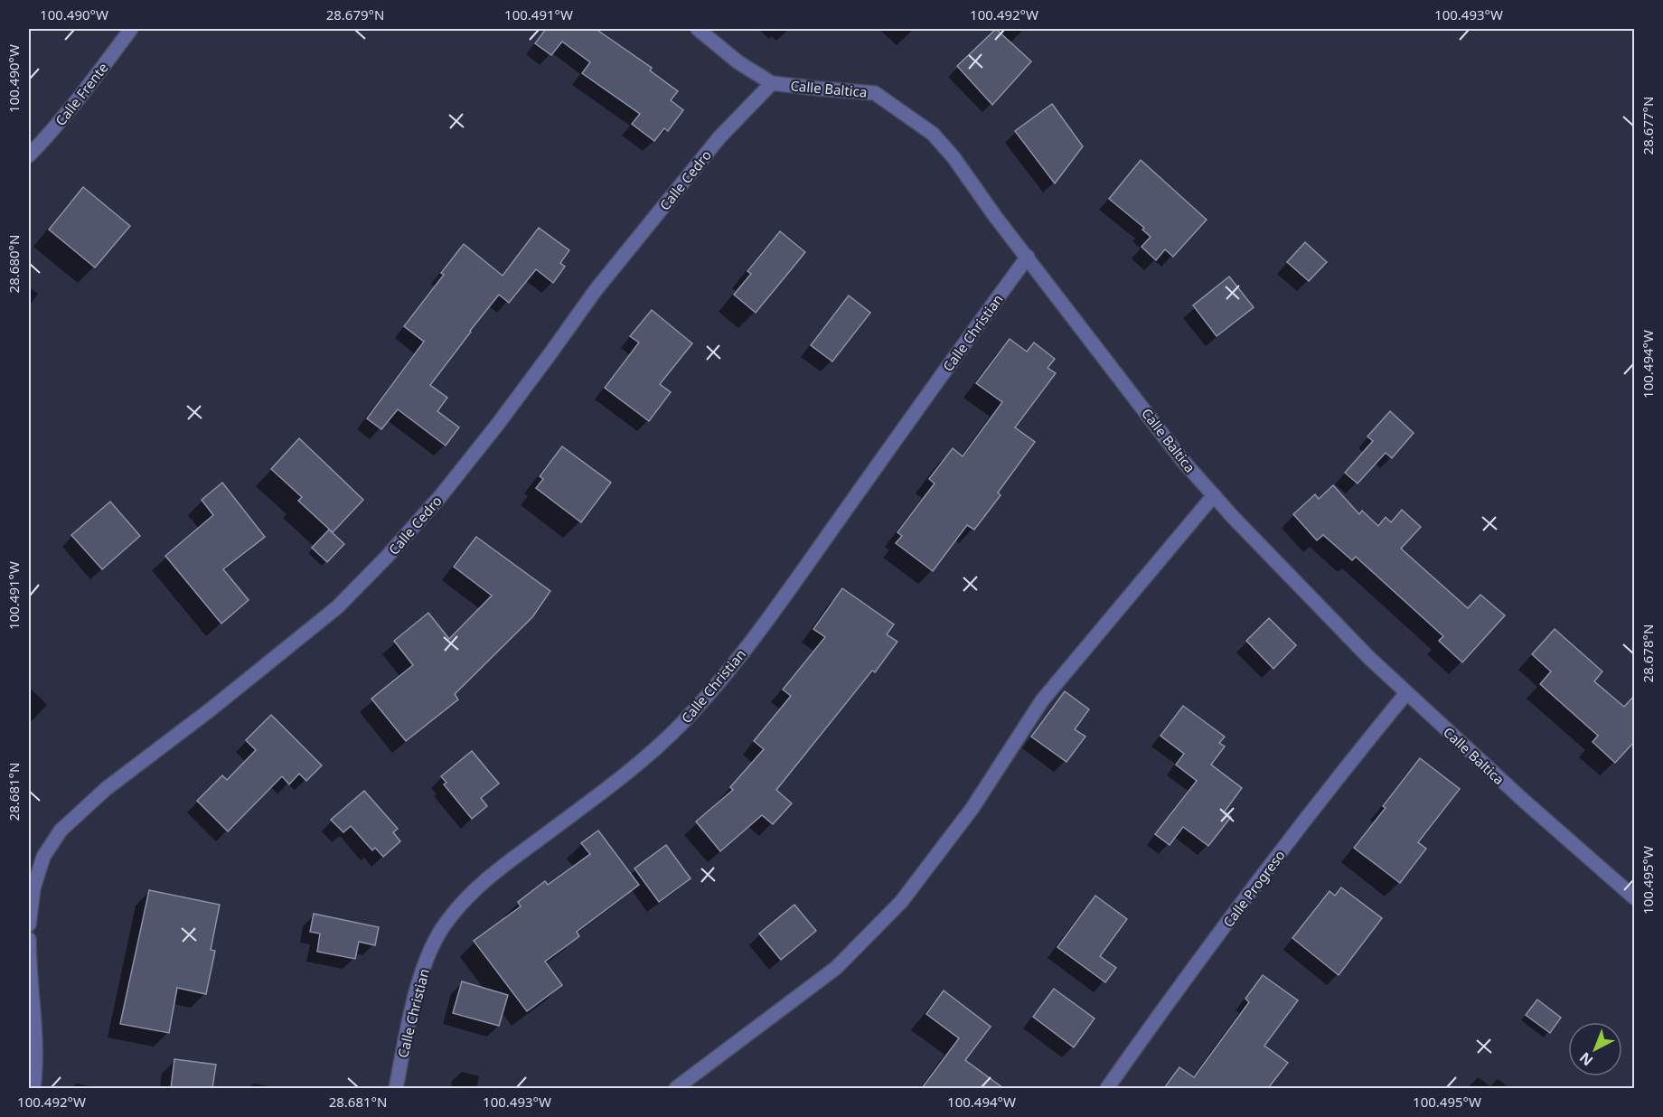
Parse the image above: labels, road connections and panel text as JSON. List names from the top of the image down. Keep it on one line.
{"streets":{"street":["Calle Baltica","Calle Frente","Calle Cedro","Calle Christian","Calle Progreso"]},"crossings":[["Calle Baltica","Calle Cedro"],["Calle Baltica","Calle Christian"],["Calle Baltica","Calle Progreso"]],"north":"bottom left","coordinates":["100.490°W","28.679°N","100.491°W","100.492°W","100.493°W","28.677°N","28.680°N","100.494°W","28.678°N","28.681°N","100.495°W"]}
